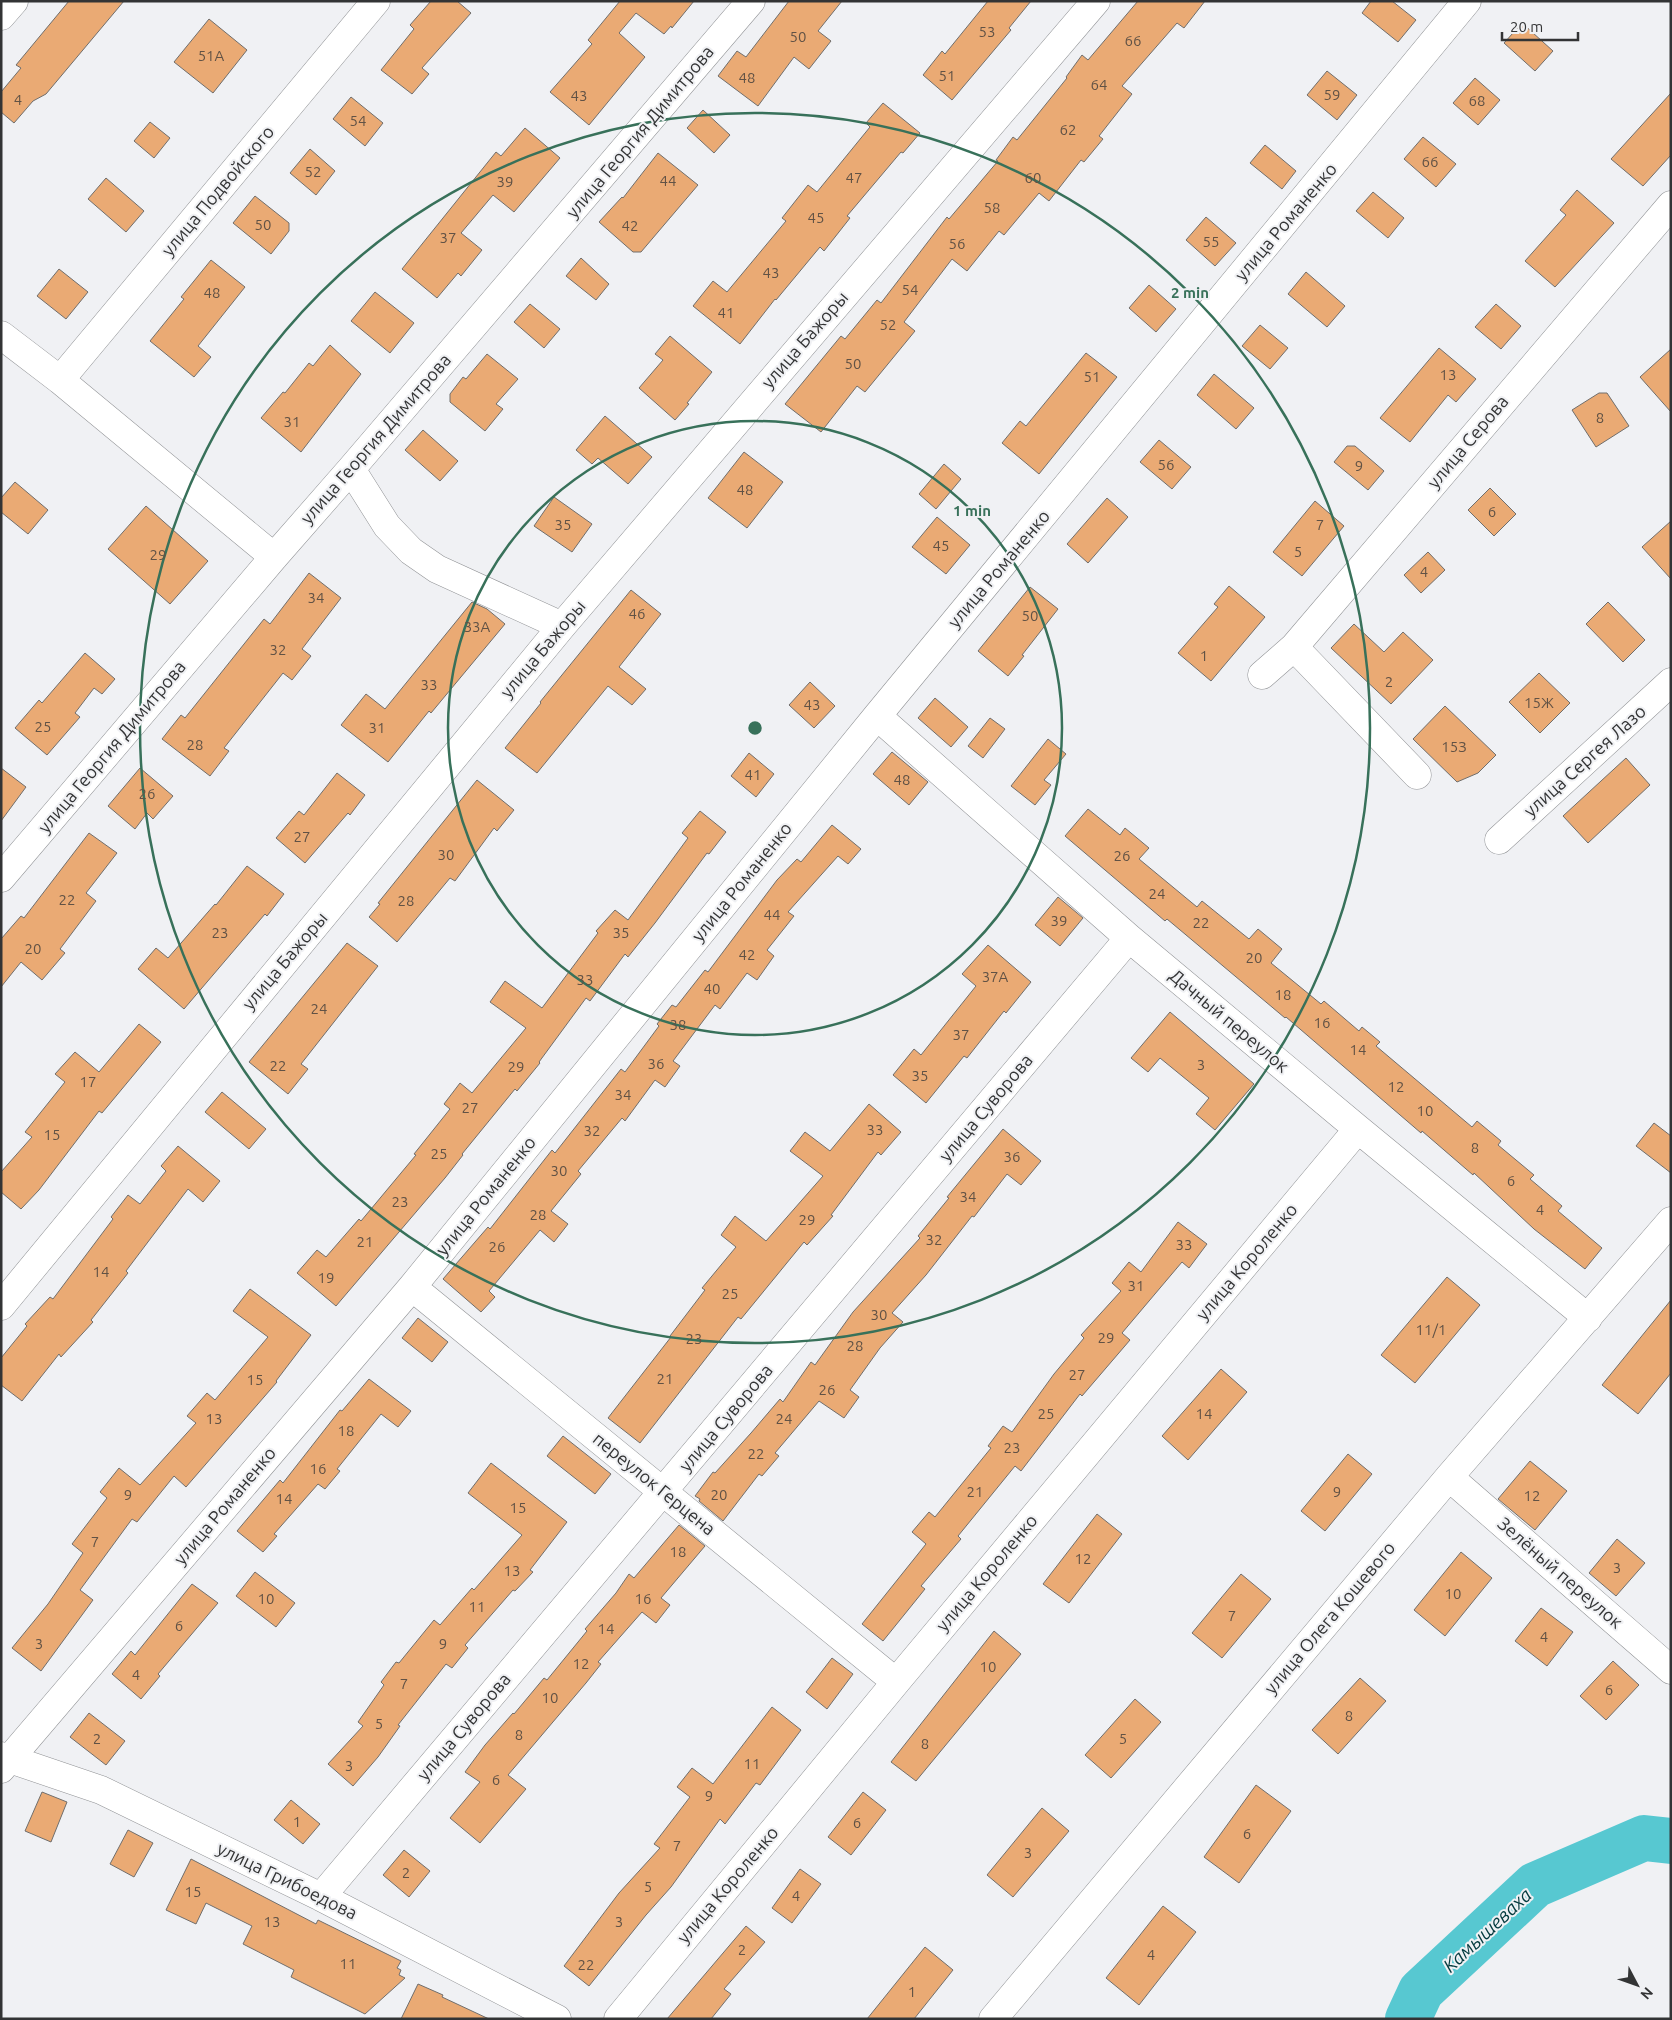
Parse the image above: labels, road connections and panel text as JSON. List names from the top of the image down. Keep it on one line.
{"streets":{"street":["улица Георгия Димитрова","улица Подвойского","улица Романенко","улица Бажоры","улица Серова","улица Сергея Лазо","Дачный переулок","улица Суворова","улица Короленко","переулок Герцена","Зелёный переулок","улица Олега Кошевого","улица Грибоедова"]},"crossings":[["улица Романенко","Дачный переулок"],["улица Романенко","переулок Герцена"],["улица Романенко","улица Грибоедова"],["Дачный переулок","улица Суворова"],["Дачный переулок","улица Короленко"],["Дачный переулок","улица Олега Кошевого"],["улица Суворова","переулок Герцена"],["улица Суворова","улица Грибоедова"],["улица Короленко","переулок Герцена"],["Зелёный переулок","улица Олега Кошевого"]],"water":["Камышеваха"],"house_numbers":["53","50","66","51А","51","48","64","59","43","4","68","54","62","66","52","47","60","44","39","58","45","50","42","37","55","56","43","54","48","41","52","50","13","51","8","31","56","9","48","6","35","7","45","5","29","4","34","46","50","33А","32","1","2","33","15Ж","43","25","31","28","15З","41","48","26","27","30","26","24","22","28","44","39","22","23","35","20","42","20","37А","33","40","18","24","16","38","37","14","36","3","22","29","35","17","12","34","27","10","33","32","15","8","25","36","30","6","34","23","4","28","29","32","21","33","26","14","19","31","25","30","11/1","29","23","28","27","21","15","26","25","14","13","24","18","23","22","16","21","9","9","20","12","14","15","7","18","12","3","13","10","10","16","11","7","6","14","4","3","9","12","10","4","7","6","10","8","5","8","2","5","8","11","3","6","9","1","6","6","7","3","2","5","15","4","13","3","2","4","11","22","1"],"scale_bar":"20 m","north":"bottom right","rings":["2 min","1 min"]}
